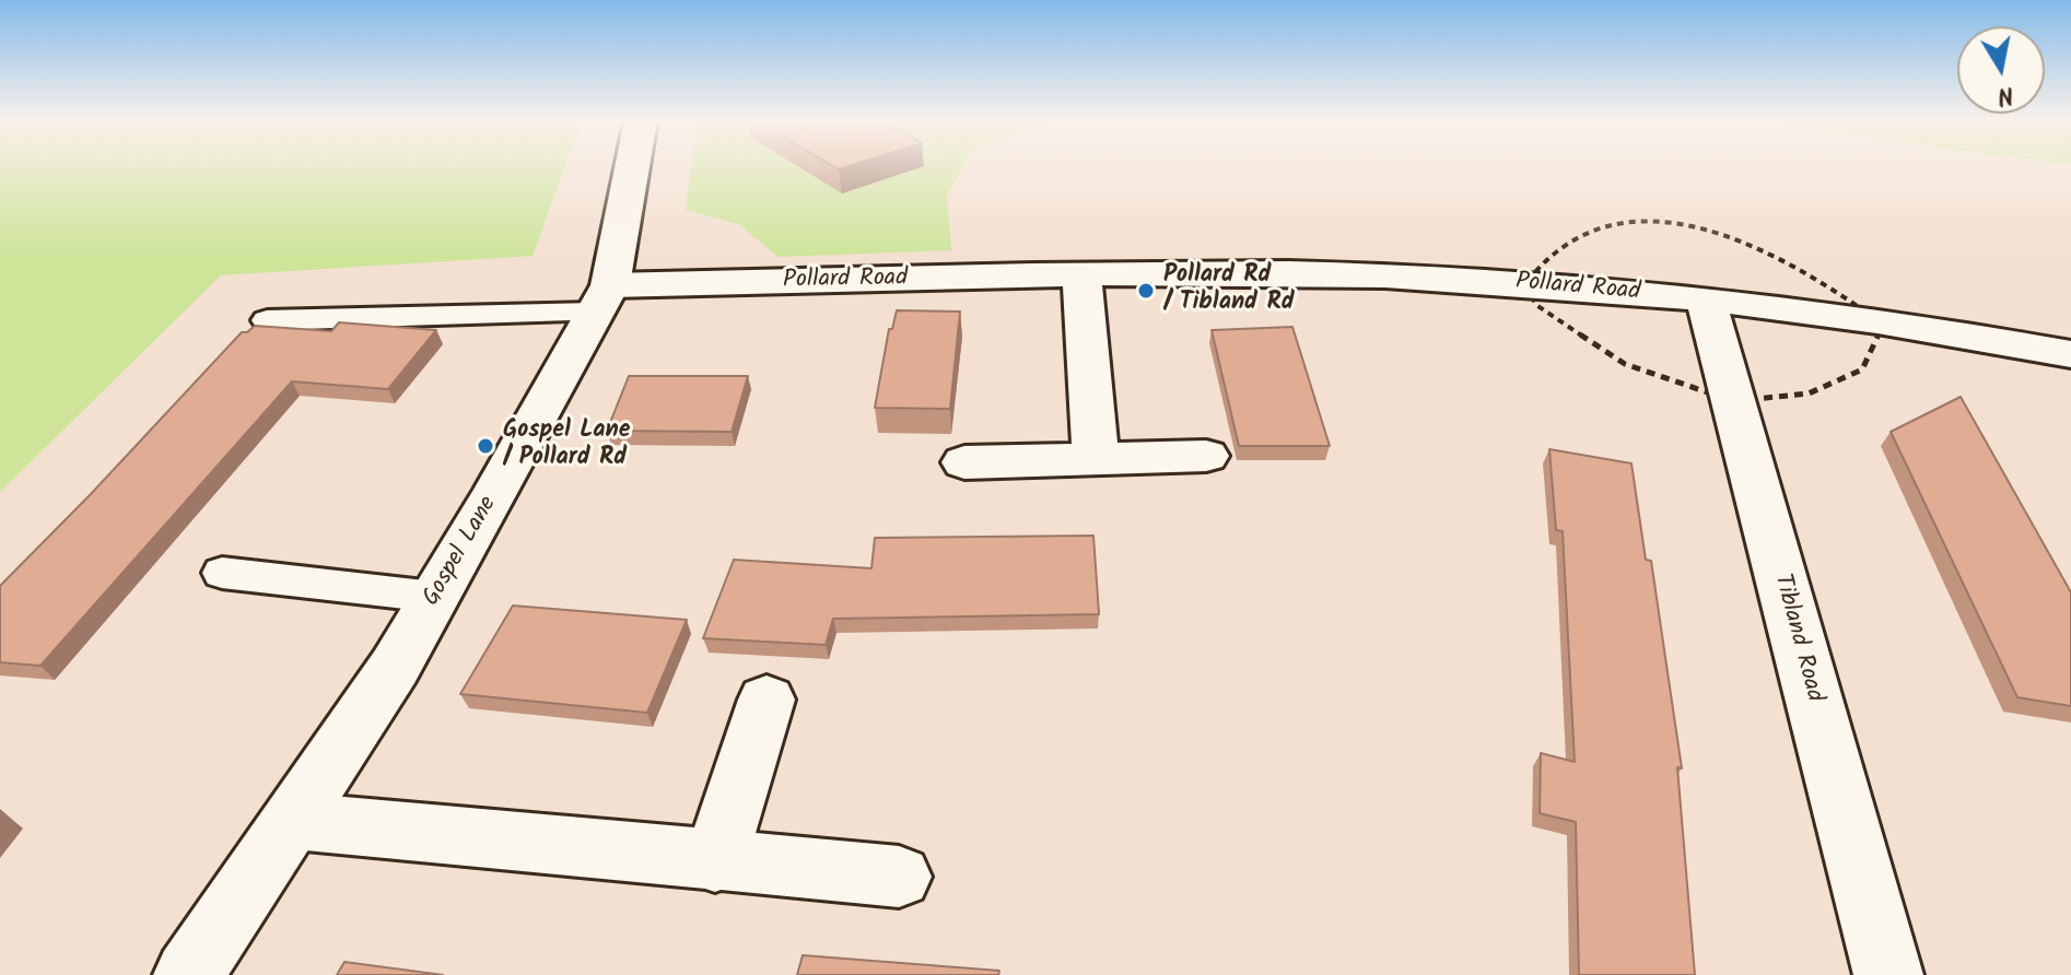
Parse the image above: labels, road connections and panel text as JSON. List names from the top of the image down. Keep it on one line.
{"streets":{"street":["Pollard Road","Gospel Lane","Tibland Road"]},"crossings":[["Pollard Road","Gospel Lane"],["Pollard Road","Tibland Road"]],"places":["Pollard Rd / Tibland Rd","Gospel Lane / Pollard Rd"],"north":"bottom"}
